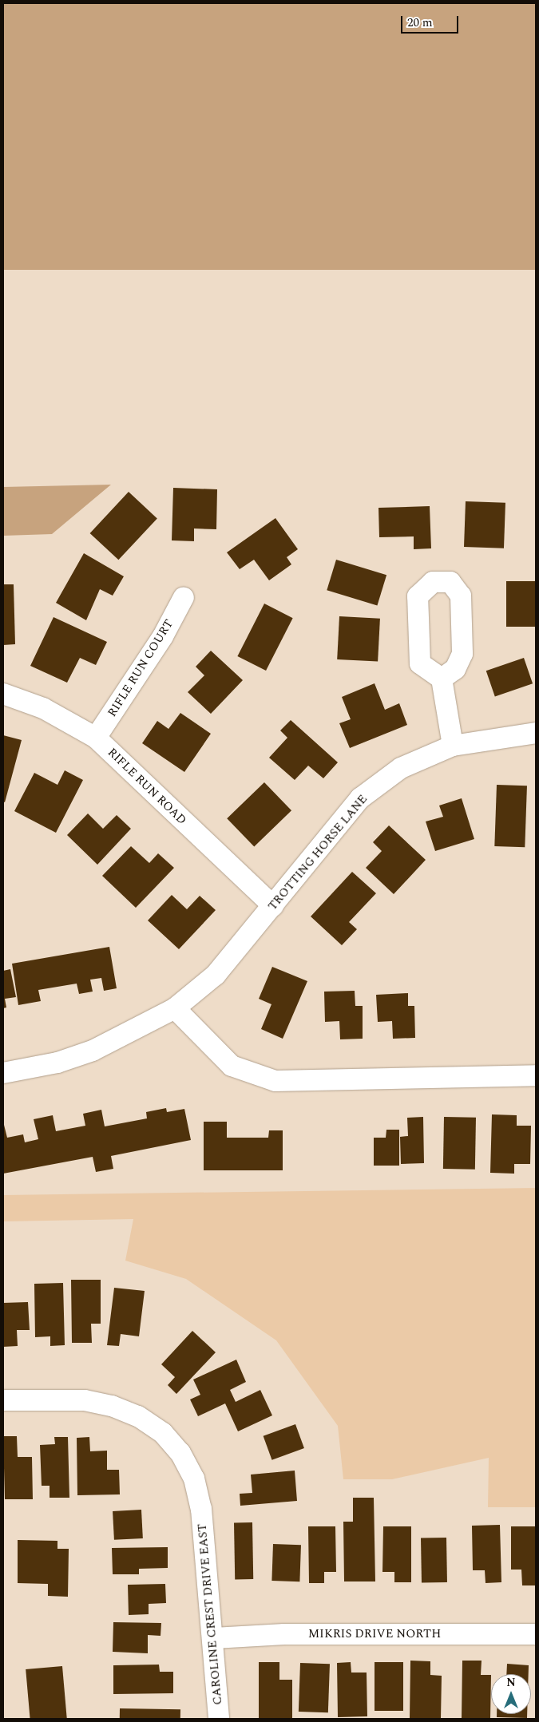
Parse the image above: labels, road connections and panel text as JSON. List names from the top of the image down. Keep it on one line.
{"streets":{"street":["RIFLE RUN COURT","RIFLE RUN ROAD","TROTTING HORSE LANE","CAROLINE CREST DRIVE EAST","MIKRIS DRIVE NORTH"]},"crossings":[["RIFLE RUN COURT","RIFLE RUN ROAD"],["RIFLE RUN ROAD","TROTTING HORSE LANE"],["CAROLINE CREST DRIVE EAST","MIKRIS DRIVE NORTH"]],"scale_bar":"20 m","north":"top"}
